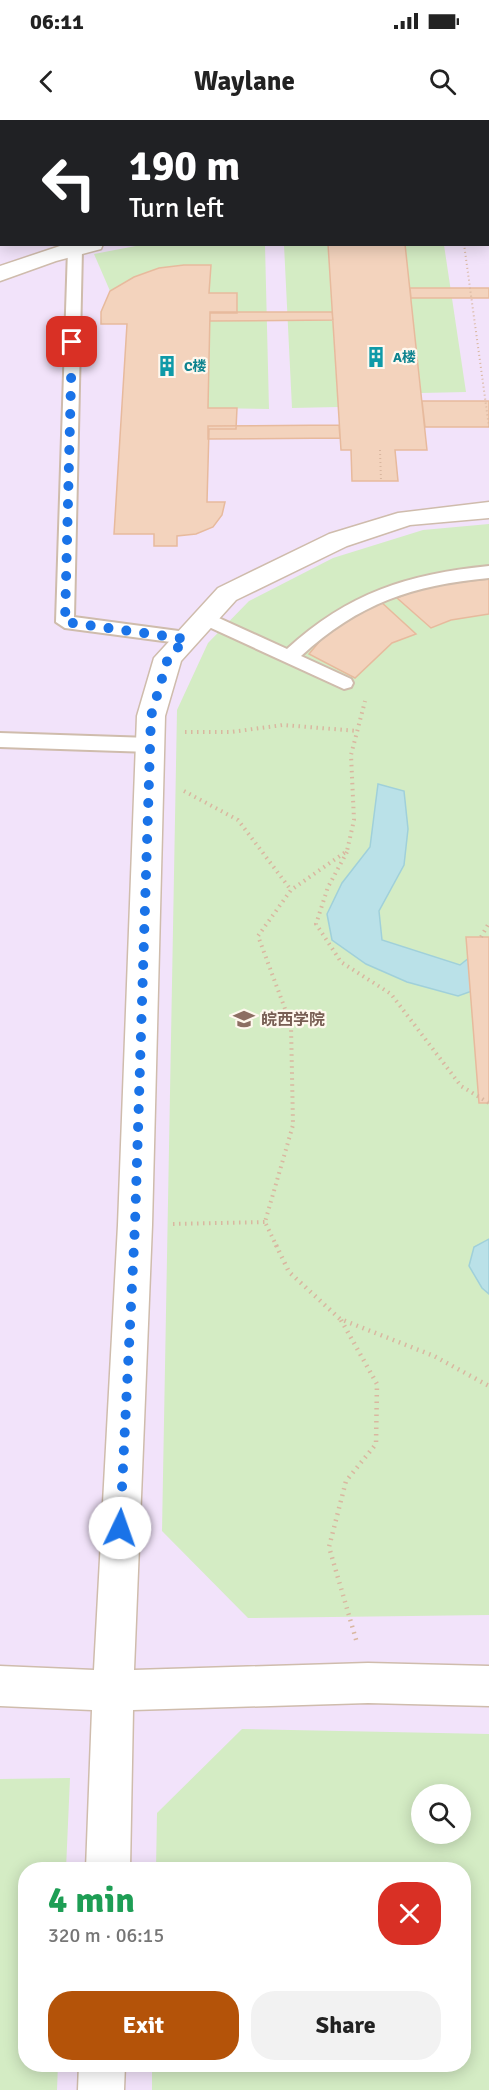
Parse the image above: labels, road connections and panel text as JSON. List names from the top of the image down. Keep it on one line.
{"places":{"building":["A楼","C楼"],"school or university":["皖西学院"]},"page":{"status":"06:11","header":"Waylane","turn":["190 m","Turn left"],"heading":["4 min","320 m · 06:15"],"buttons":["Exit","Share"]}}
